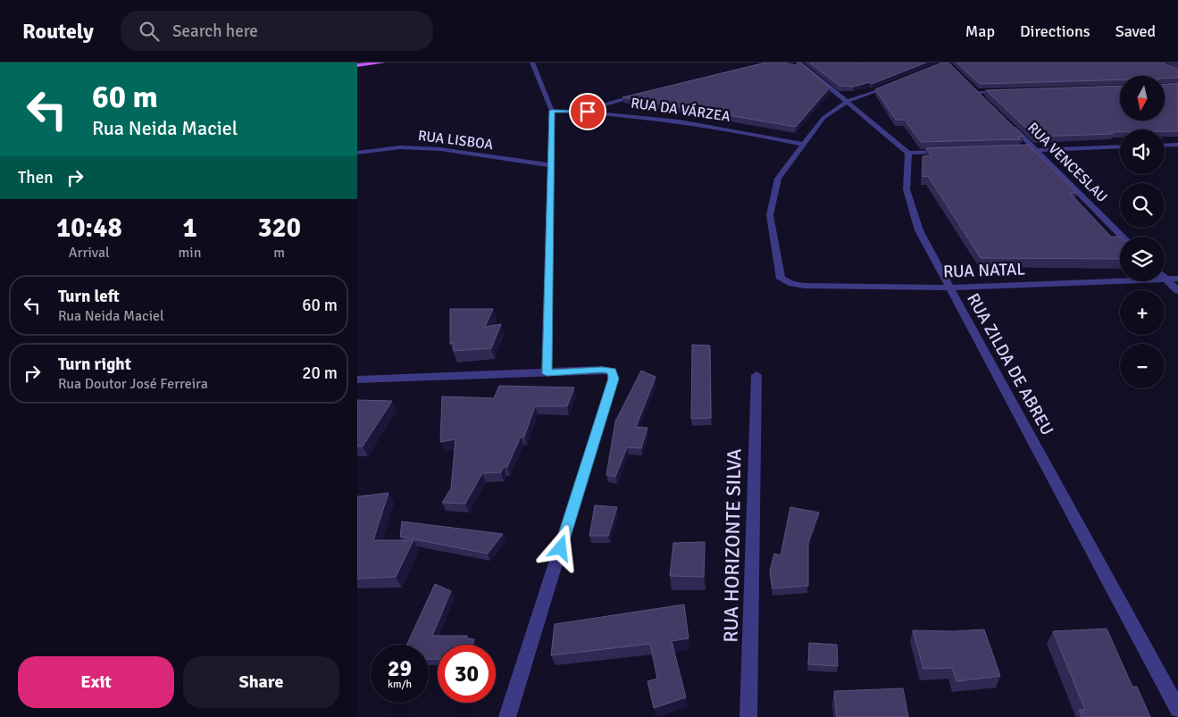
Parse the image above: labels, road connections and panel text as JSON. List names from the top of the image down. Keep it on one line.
{"streets":{"street":["RUA DA VÁRZEA","RUA LISBOA","RUA VENCESLAU","RUA NATAL","RUA ZILDA DE ABREU","RUA HORIZONTE SILVA"]},"crossings":[["RUA DA VÁRZEA","RUA NATAL"],["RUA NATAL","RUA ZILDA DE ABREU"]],"north":"bottom","page":{"header":"Routely","search":"Search here","nav":["Map","Directions","Saved"],"turn":["60 m","Rua Neida Maciel"],"map_buttons":["+","−"],"then":"Then","eta":["10:48","Arrival","1","min","320","m"],"list":[{"name":"Turn left","note":"Rua Neida Maciel","value":"60 m"},{"name":"Turn right","note":"Rua Doutor José Ferreira","value":"20 m"}],"speed":"29 km/h","limit":"30","buttons":["Exit","Share"]}}
